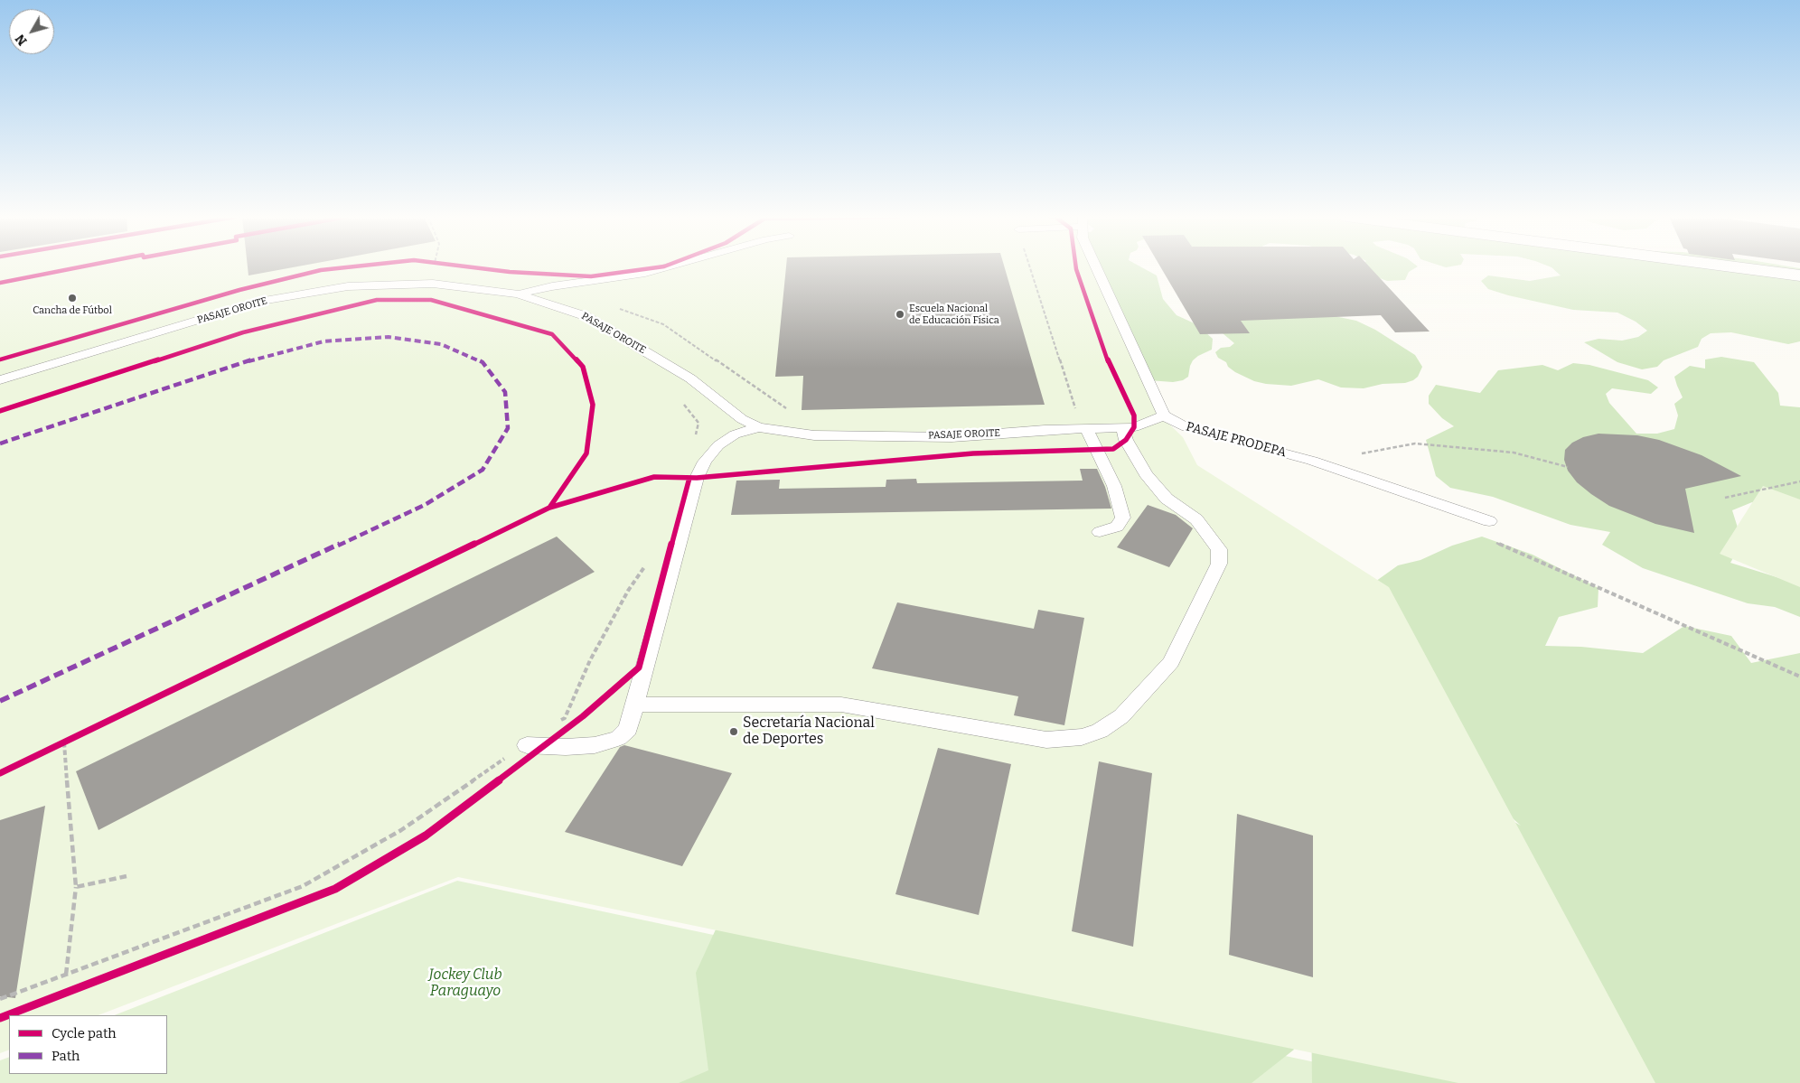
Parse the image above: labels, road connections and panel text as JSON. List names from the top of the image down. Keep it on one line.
{"streets":{"lane":["PASAJE OROITE","PASAJE PRODEPA"]},"crossings":[["PASAJE OROITE","PASAJE PRODEPA"]],"parks":["Jockey Club Paraguayo"],"places":["Cancha de Fútbol","Escuela Nacional de Educación Física","Secretaría Nacional de Deportes"],"legend":["Cycle path","Path"],"north":"bottom left"}
